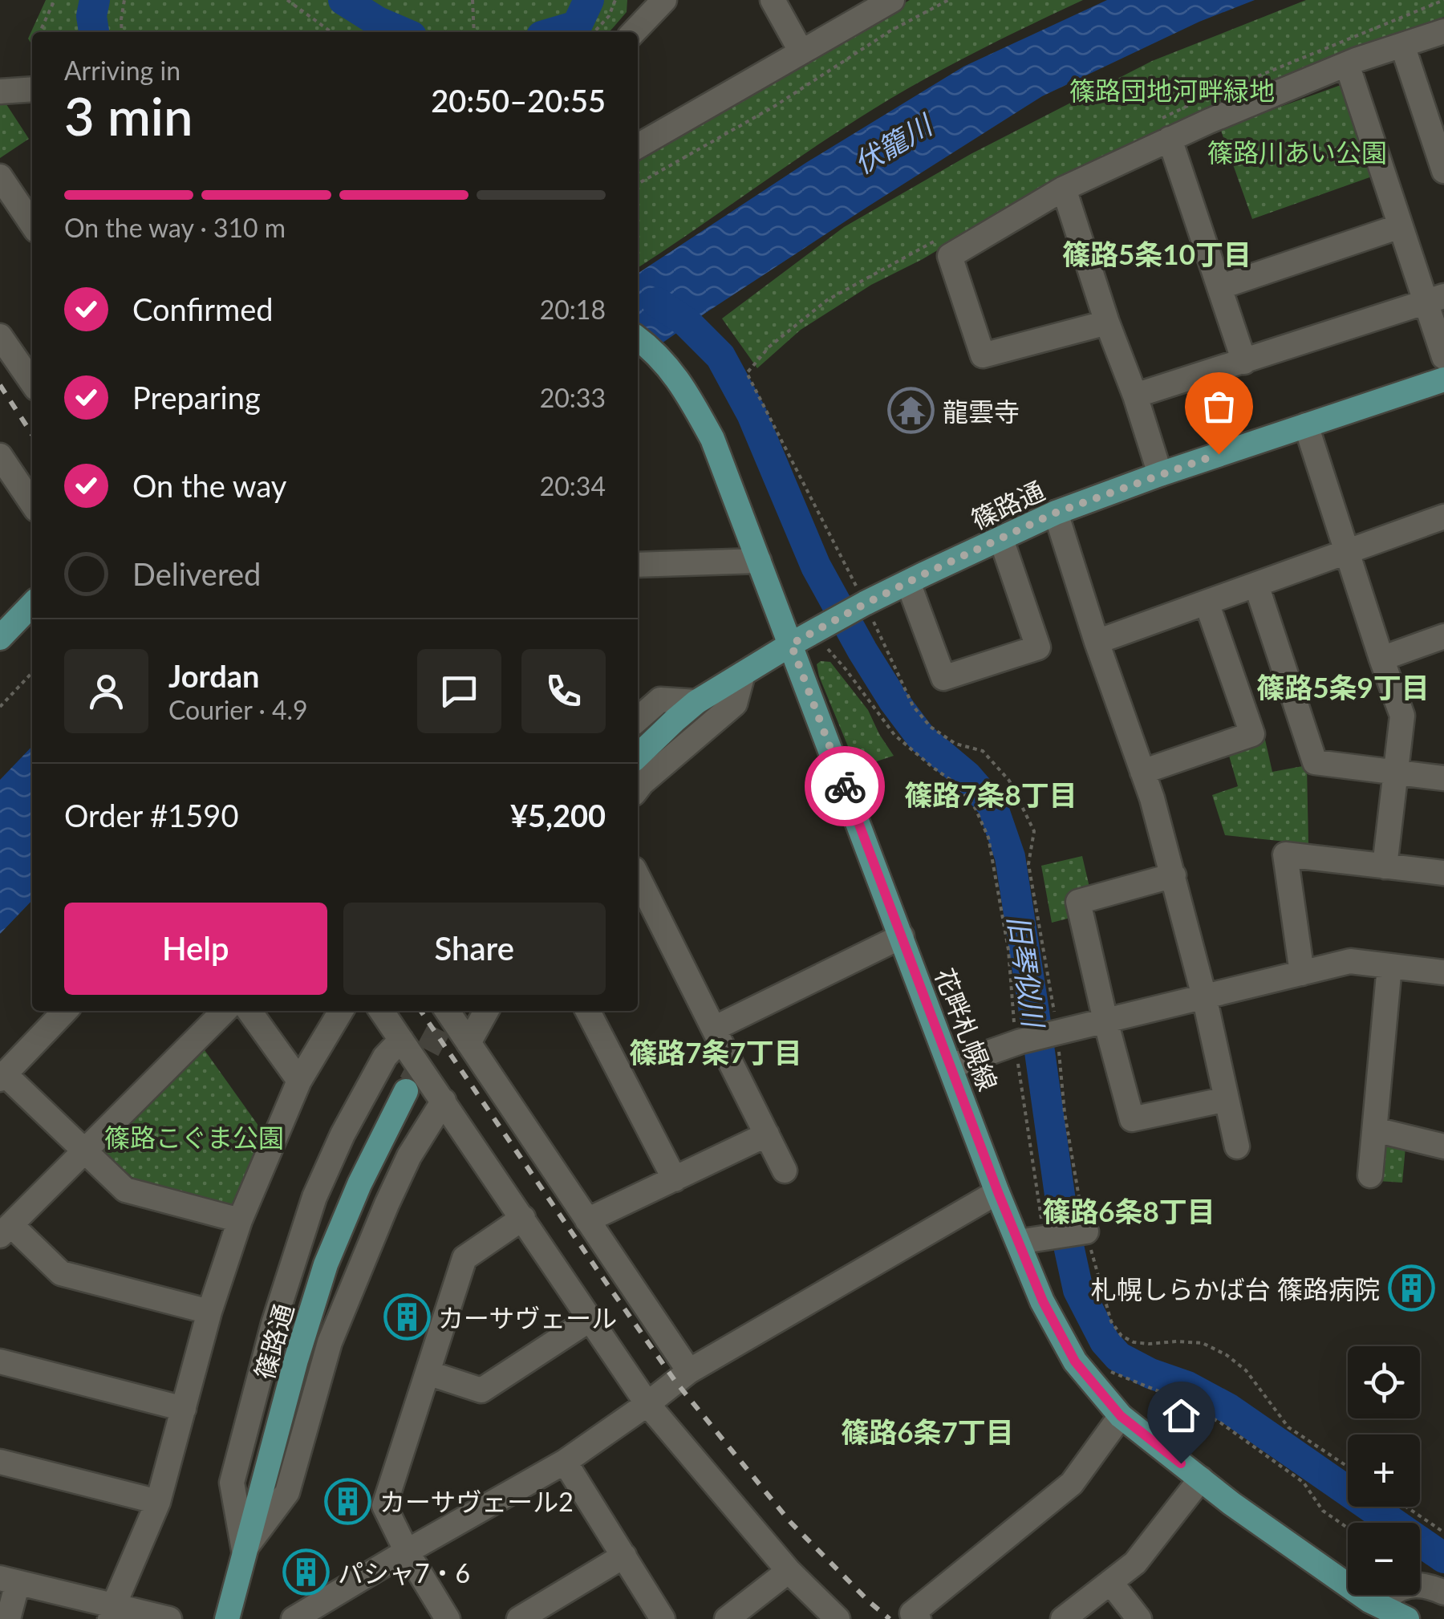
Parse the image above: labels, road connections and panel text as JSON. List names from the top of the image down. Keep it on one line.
{"streets":{"main road":["篠路通","花畔札幌線"]},"crossings":[["篠路通","花畔札幌線"]],"districts":["篠路5条10丁目","篠路5条9丁目","篠路7条8丁目","篠路7条7丁目","篠路6条8丁目","篠路6条7丁目"],"water":["伏籠川","旧琴似川"],"parks":["篠路団地河畔緑地","篠路川あい公園","篠路こぐま公園"],"places":{"temple":["龍雲寺"],"building":["札幌しらかば台 篠路病院","カーサヴェール","カーサヴェール2","パシャ7・6"]},"page":{"heading":["3 min","Arriving in","20:50–20:55"],"panel":["Jordan","Courier · 4.9","Order #1590","¥5,200"],"bar":"On the way · 310 m","list":[["Confirmed","20:18"],["Preparing","20:33"],["On the way","20:34"],"Delivered"],"buttons":["Help","Share"],"map_buttons":["+","−"]}}
